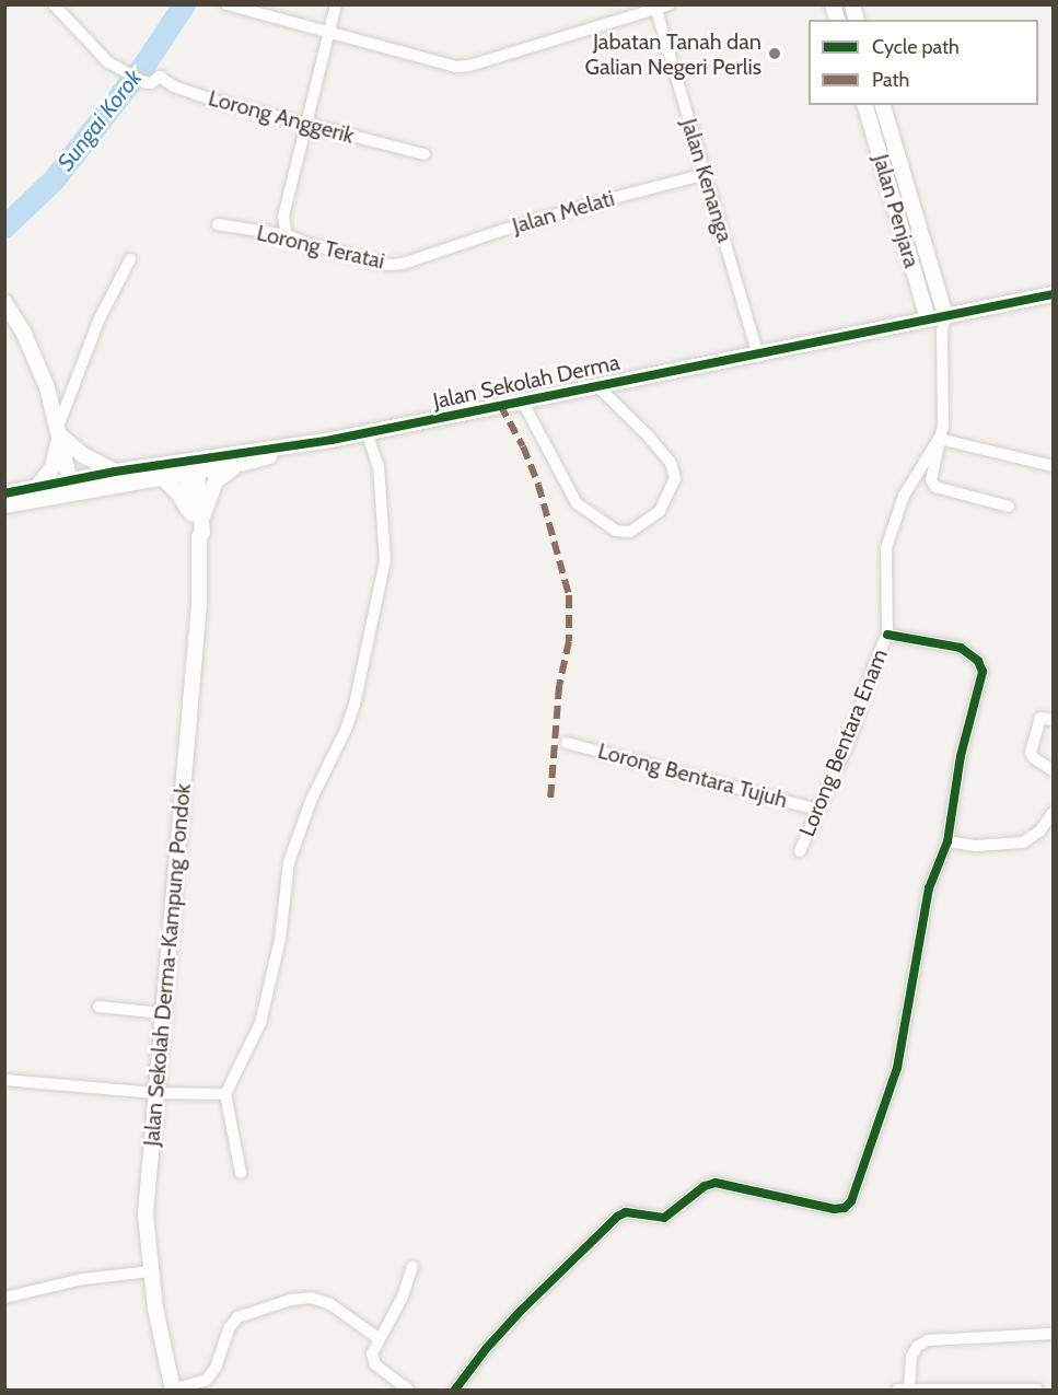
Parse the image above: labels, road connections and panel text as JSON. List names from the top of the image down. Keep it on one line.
{"streets":{"street":["Lorong Anggerik","Jalan Kenanga","Jalan Penjara","Jalan Melati","Lorong Teratai","Jalan Sekolah Derma","Lorong Bentara Enam","Lorong Bentara Tujuh","Jalan Sekolah Derma-Kampung Pondok"]},"crossings":[["Jalan Kenanga","Jalan Melati"],["Jalan Kenanga","Jalan Sekolah Derma"],["Jalan Penjara","Jalan Sekolah Derma"],["Jalan Melati","Lorong Teratai"],["Jalan Sekolah Derma","Jalan Sekolah Derma-Kampung Pondok"],["Lorong Bentara Enam","Lorong Bentara Tujuh"]],"water":["Sungai Korok"],"places":["Jabatan Tanah dan Galian Negeri Perlis"],"legend":["Cycle path","Path"]}
